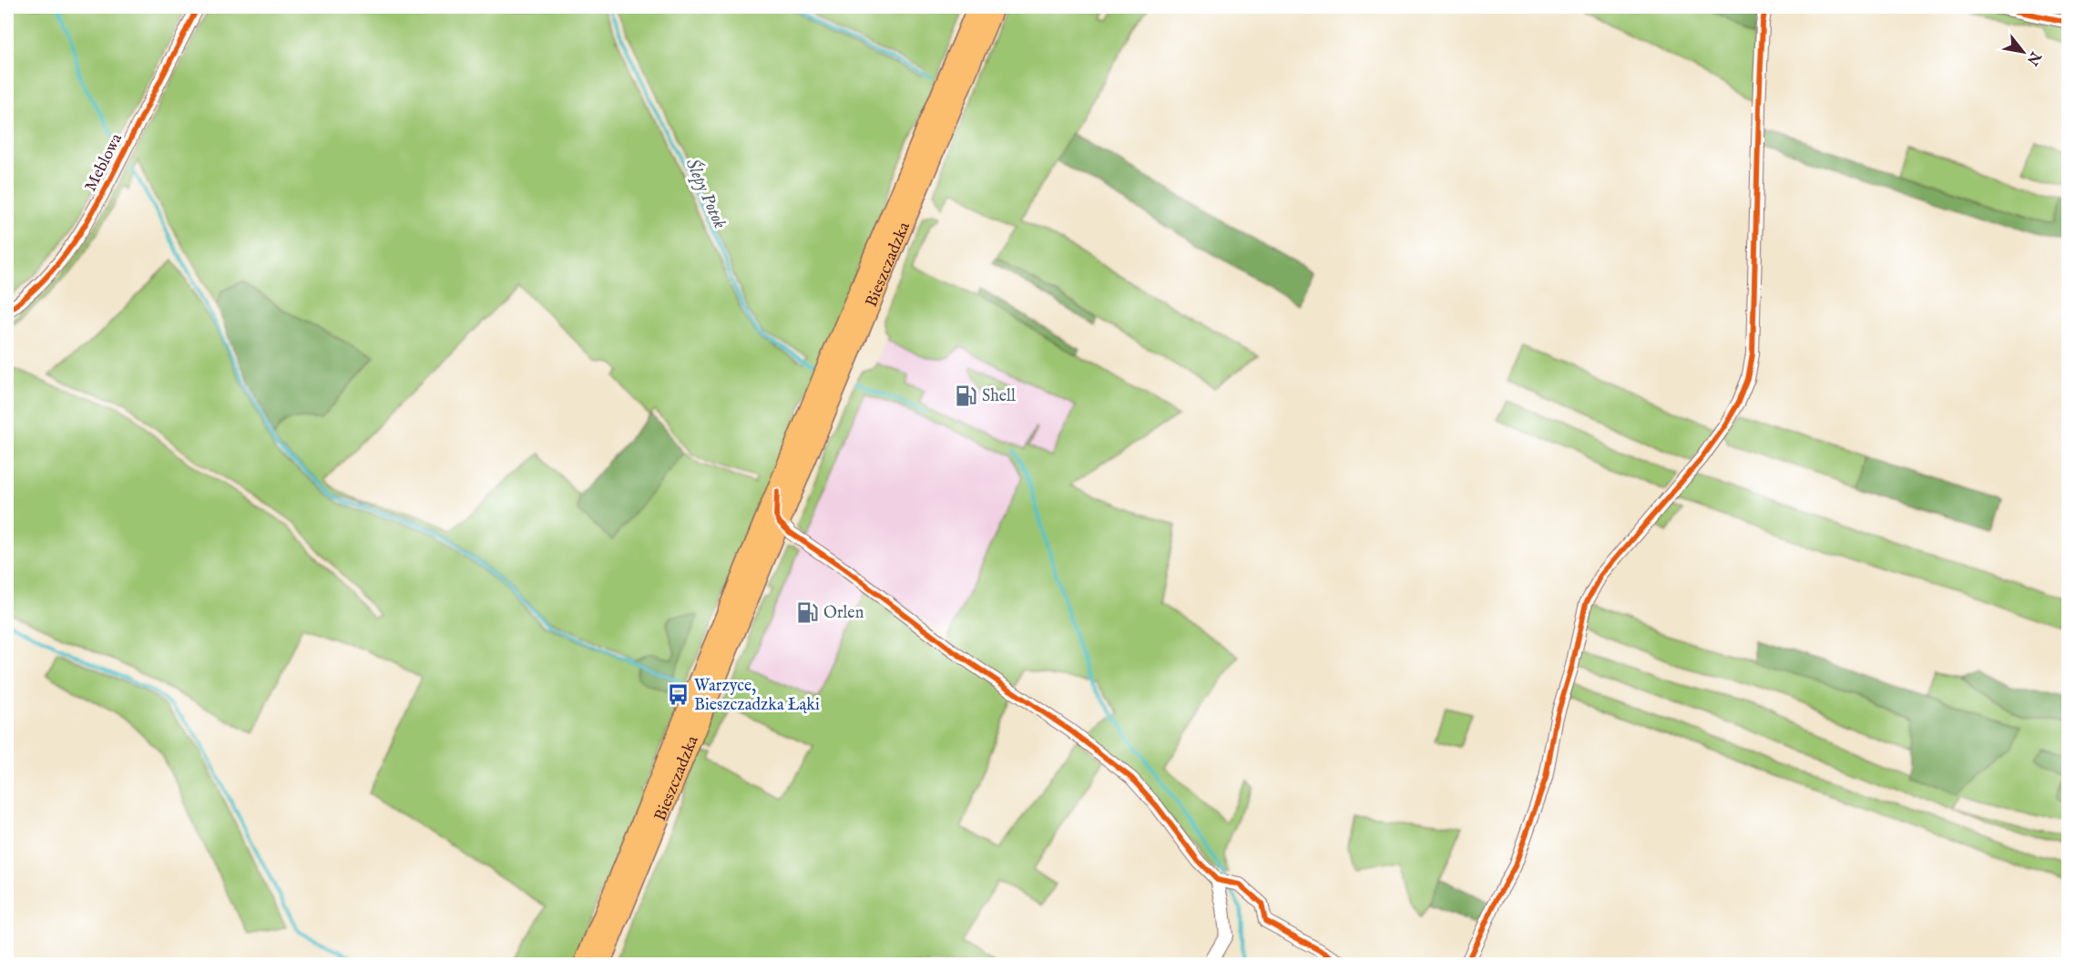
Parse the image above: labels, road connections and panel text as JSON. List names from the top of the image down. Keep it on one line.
{"streets":{"main road":["Bieszczadzka"],"street":["Meblowa"]},"water":["Ślepy Potok"],"places":{"fuel station":["Shell","Orlen"],"bus stop":["Warzyce, Bieszczadzka Łąki"]},"north":"bottom right"}
